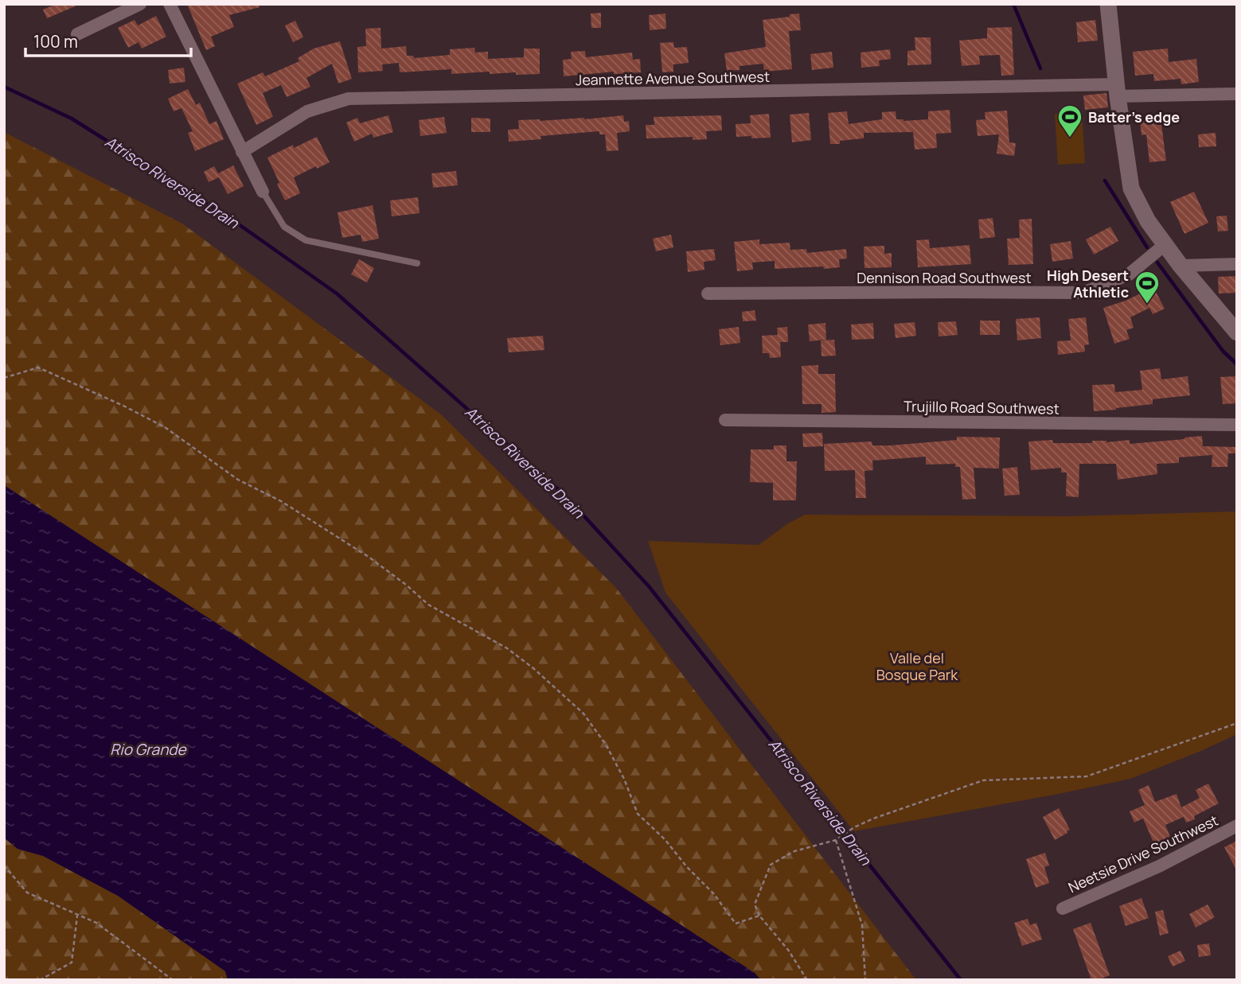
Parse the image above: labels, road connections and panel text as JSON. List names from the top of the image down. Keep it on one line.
{"streets":{"street":["Jeannette Avenue Southwest","Dennison Road Southwest","Trujillo Road Southwest","Neetsie Drive Southwest"]},"water":["Atrisco Riverside Drain","Rio Grande"],"parks":["Valle del Bosque Park"],"places":{"sports":["Batter's edge","High Desert Athletic"]},"scale_bar":"100 m"}
